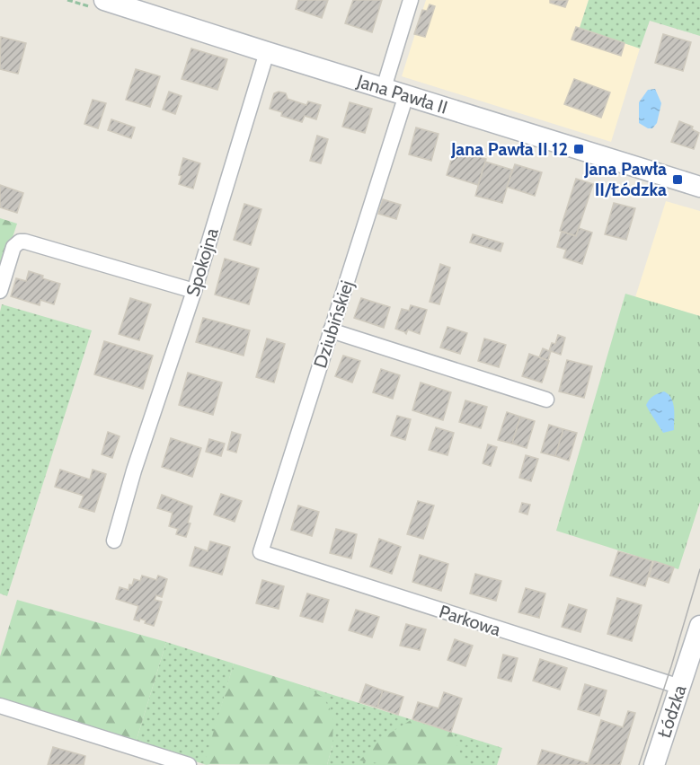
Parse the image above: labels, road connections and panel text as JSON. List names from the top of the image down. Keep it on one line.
{"streets":{"street":["Jana Pawła II","Spokojna","Dziubińskiej","Parkowa","Łódzka"]},"crossings":[["Jana Pawła II","Spokojna"],["Jana Pawła II","Dziubińskiej"],["Dziubińskiej","Parkowa"],["Parkowa","Łódzka"]],"places":{"transit":["Jana Pawła II 12","Jana Pawła II/Łódzka"]}}
